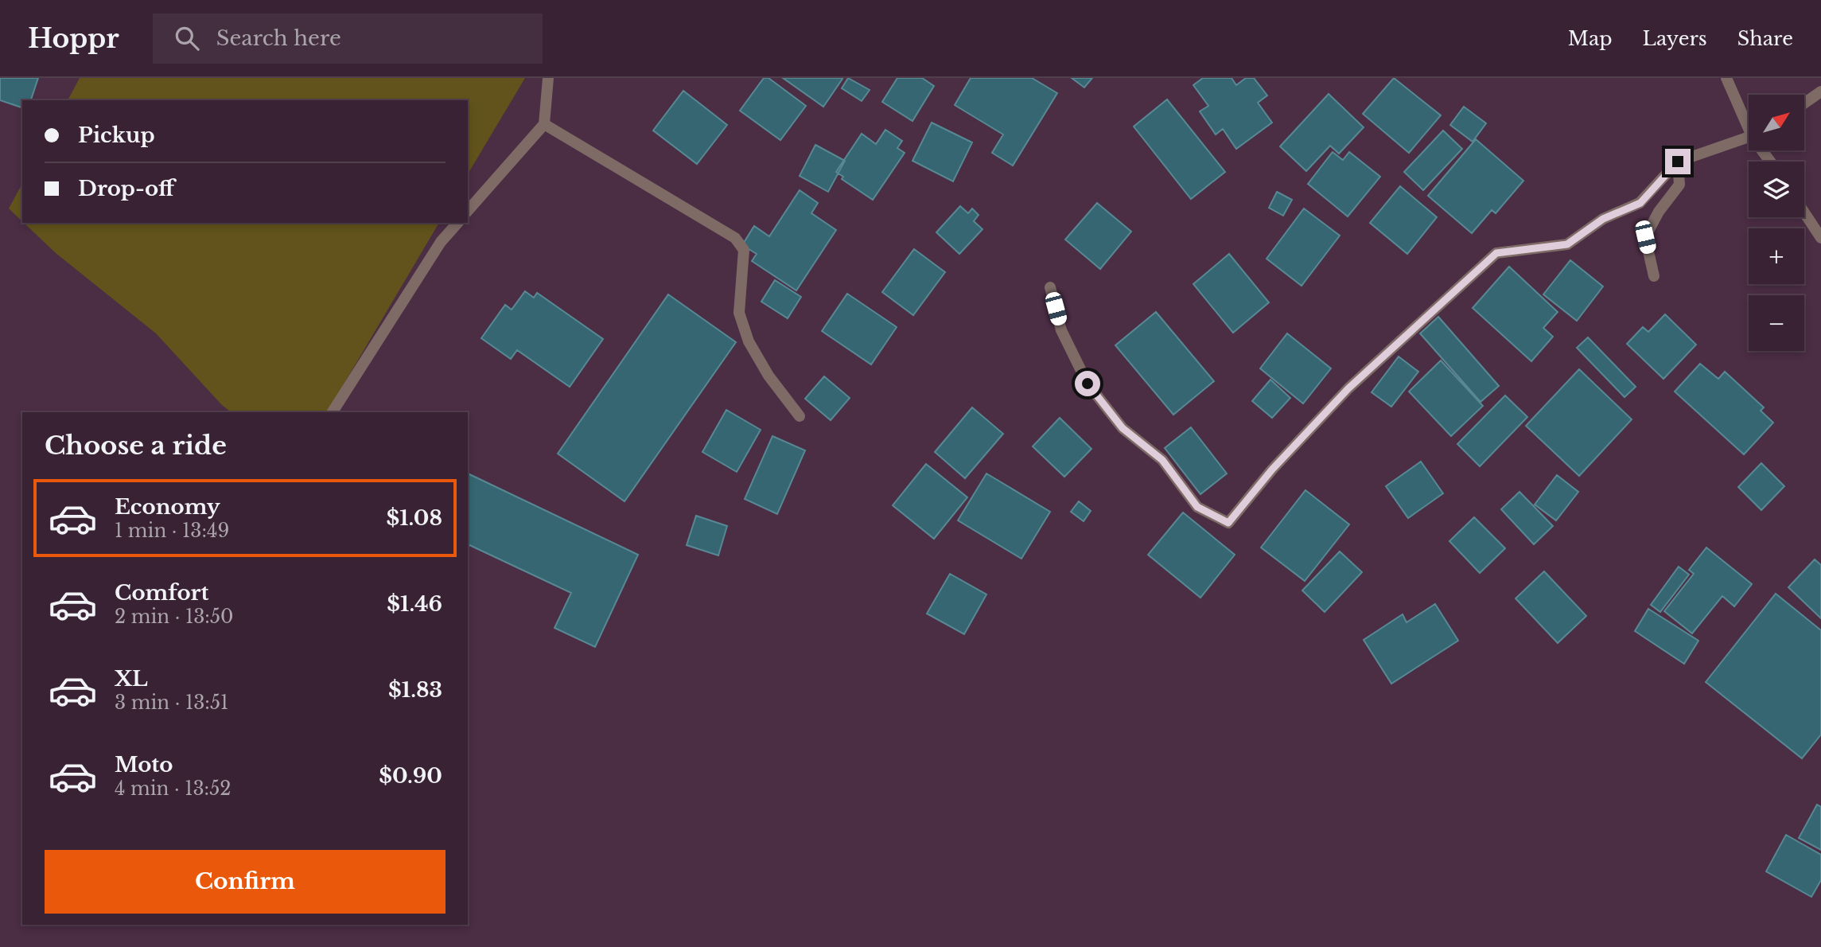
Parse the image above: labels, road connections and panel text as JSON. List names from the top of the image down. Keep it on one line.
{"north":"top right","page":{"header":"Hoppr","search":"Search here","nav":["Map","Layers","Share"],"map_buttons":["+","−"],"banner":["Pickup","Drop-off"],"heading":"Choose a ride","list":[{"name":"Economy","note":"1 min · 13:49","value":"$1.08"},{"name":"Comfort","note":"2 min · 13:50","value":"$1.46"},{"name":"XL","note":"3 min · 13:51","value":"$1.83"},{"name":"Moto","note":"4 min · 13:52","value":"$0.90"}],"buttons":"Confirm"}}
